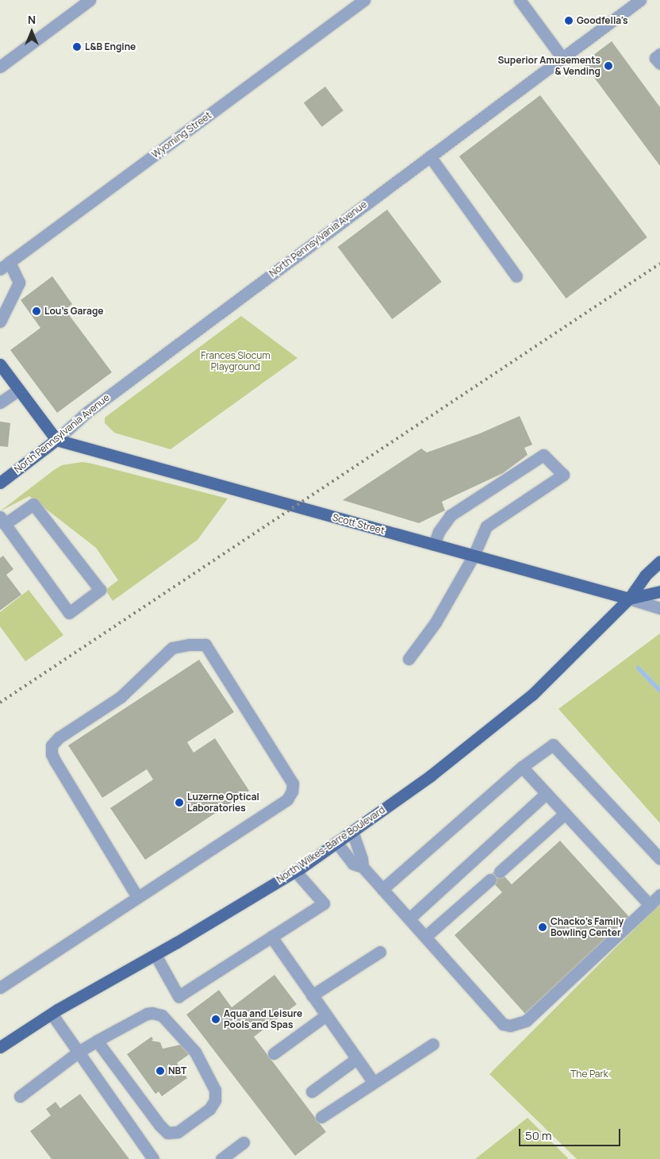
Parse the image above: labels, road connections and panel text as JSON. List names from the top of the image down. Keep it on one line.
{"streets":{"main road":["North Pennsylvania Avenue","Scott Street","North Wilkes-Barre Boulevard"],"street":["Wyoming Street"]},"crossings":[["North Pennsylvania Avenue","Scott Street"],["Scott Street","North Wilkes-Barre Boulevard"]],"parks":["Frances Slocum Playground","The Park"],"places":["Goodfella's","L&B Engine","Superior Amusements & Vending","Lou's Garage","Luzerne Optical Laboratories","Chacko's Family Bowling Center","Aqua and Leisure Pools and Spas","NBT"],"scale_bar":"50 m","north":"top"}
